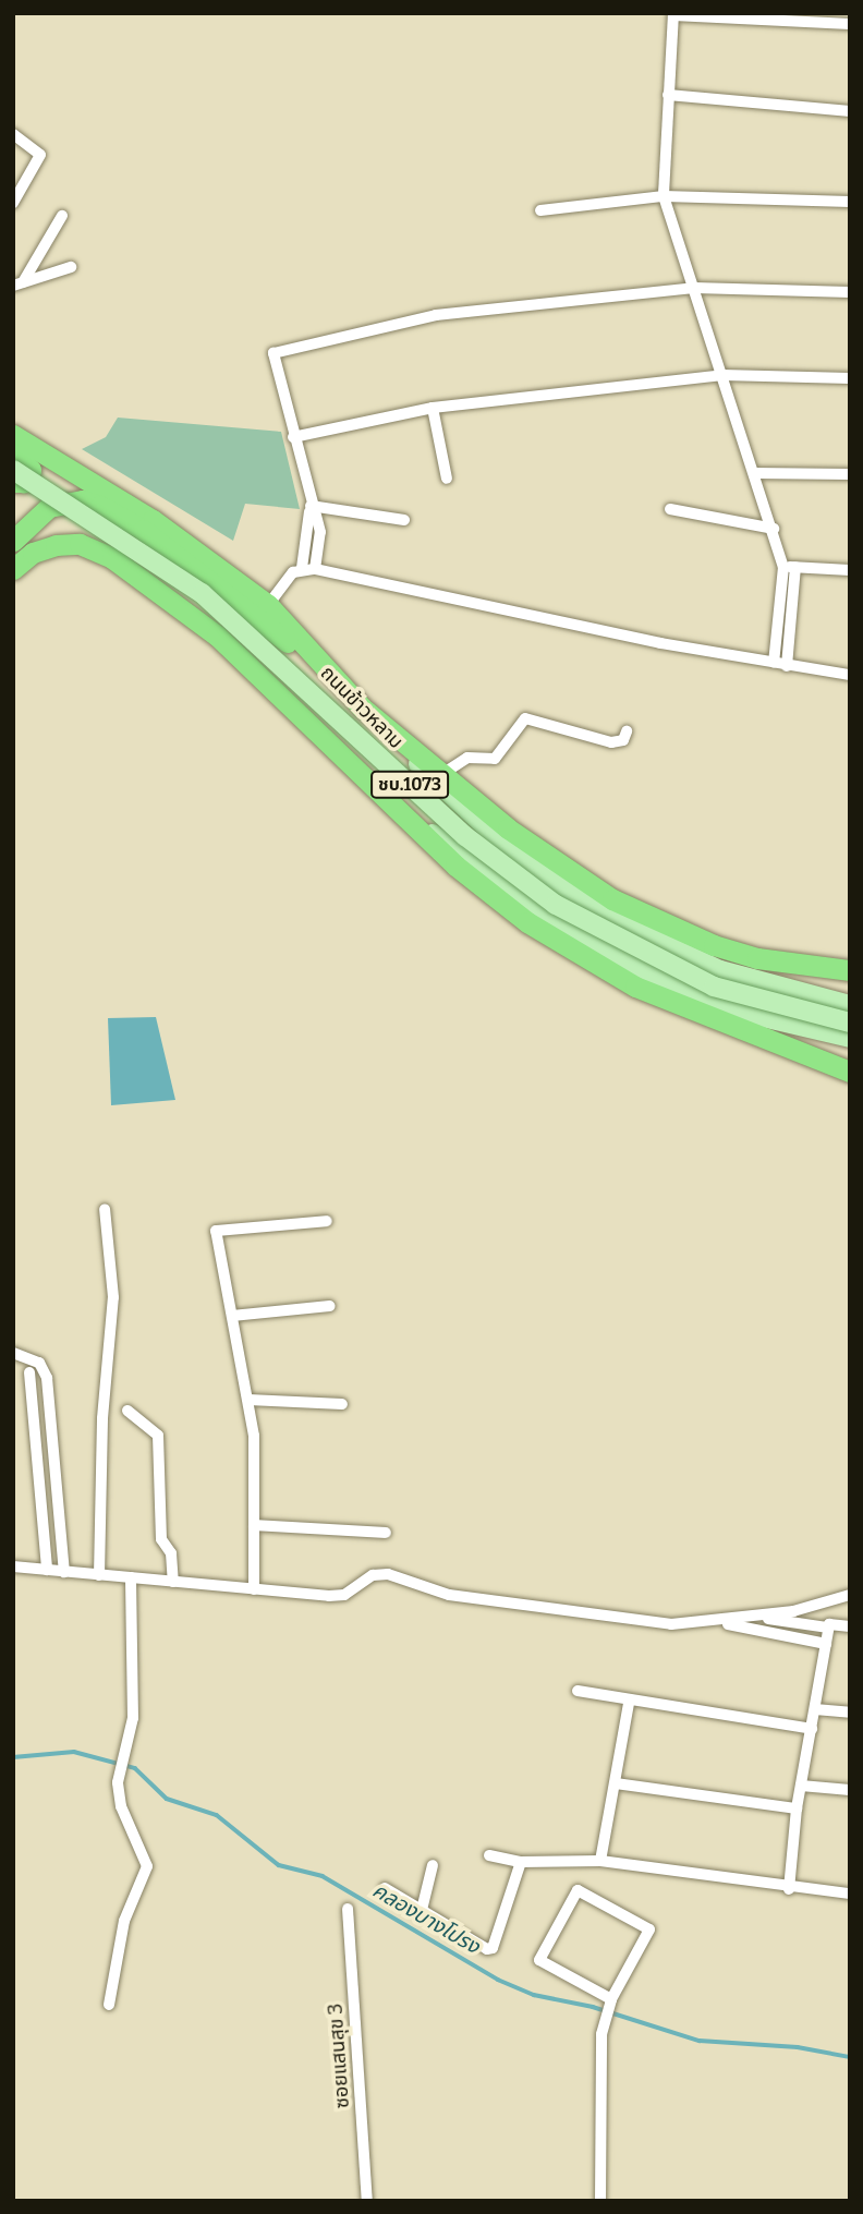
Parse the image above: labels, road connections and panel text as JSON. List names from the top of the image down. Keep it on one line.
{"streets":{"highway":["ถนนข้าวหลาม","ชบ.1073"],"street":["ซอยแสนสุข 3"]},"water":["คลองบางโปรง"]}
